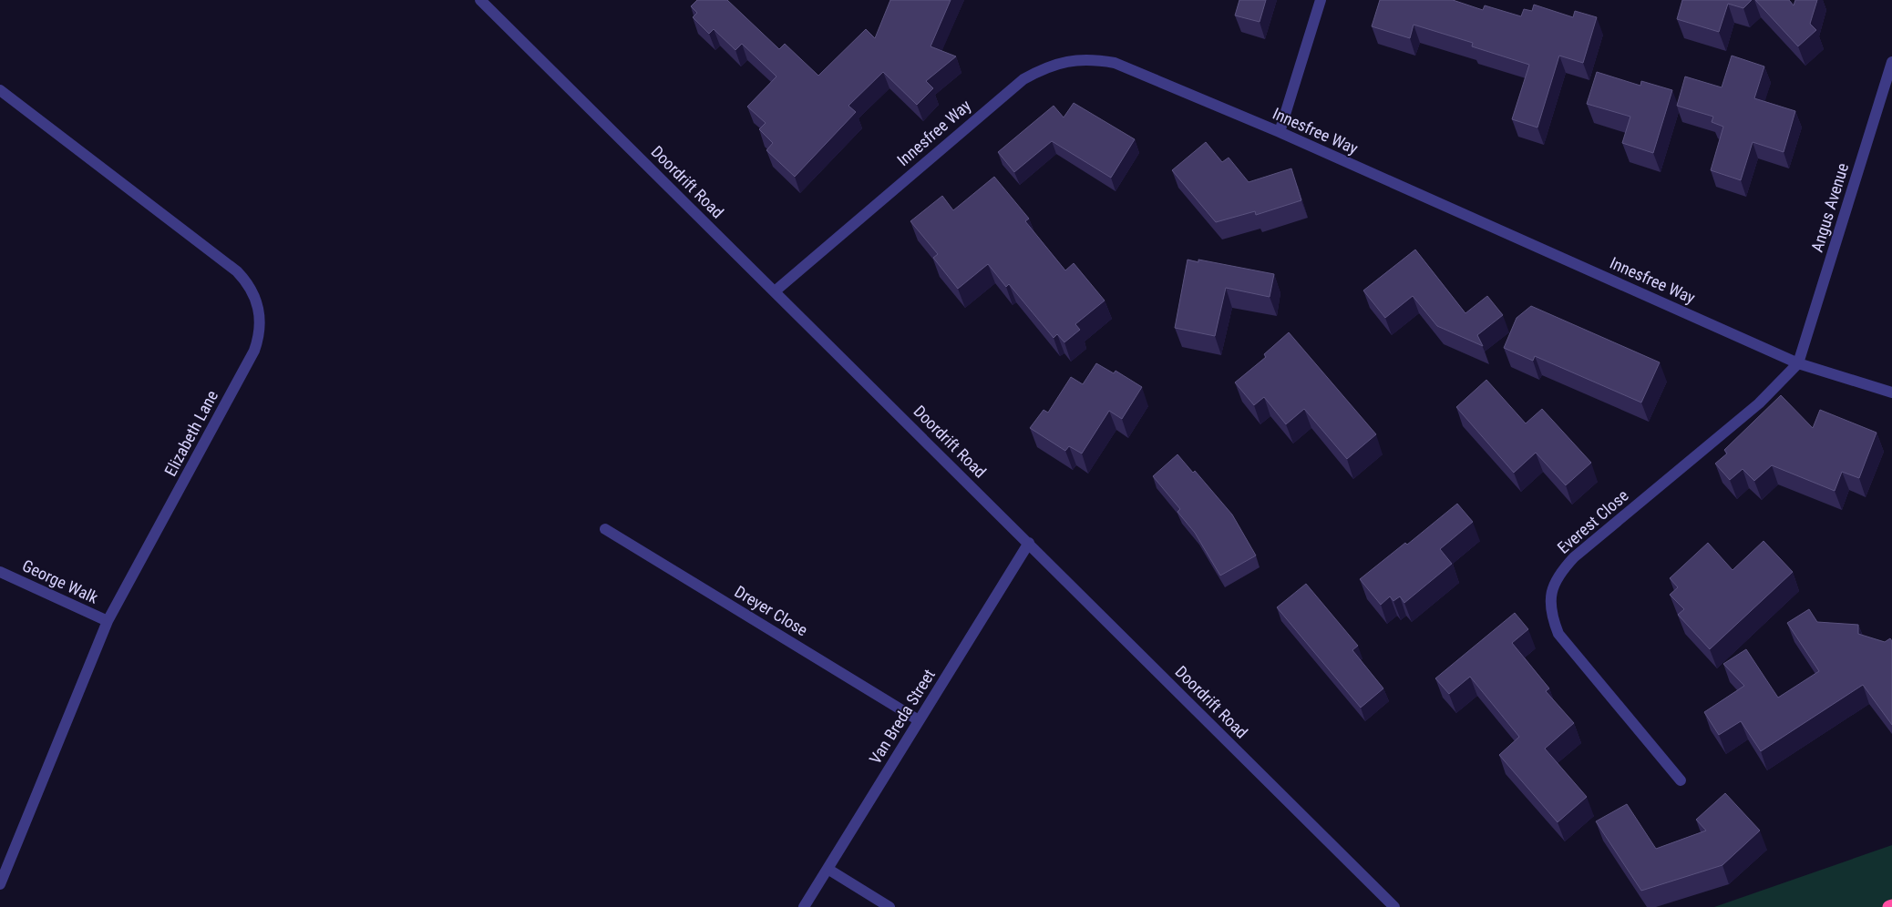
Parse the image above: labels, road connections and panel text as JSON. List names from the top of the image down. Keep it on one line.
{"streets":{"street":["Innesfree Way","Doordrift Road","Angus Avenue","Elizabeth Lane","Everest Close","George Walk","Dreyer Close","Van Breda Street"]},"crossings":[["Innesfree Way","Doordrift Road"],["Innesfree Way","Angus Avenue"],["Innesfree Way","Everest Close"],["Doordrift Road","Van Breda Street"],["Angus Avenue","Everest Close"],["Elizabeth Lane","George Walk"],["Dreyer Close","Van Breda Street"]]}
